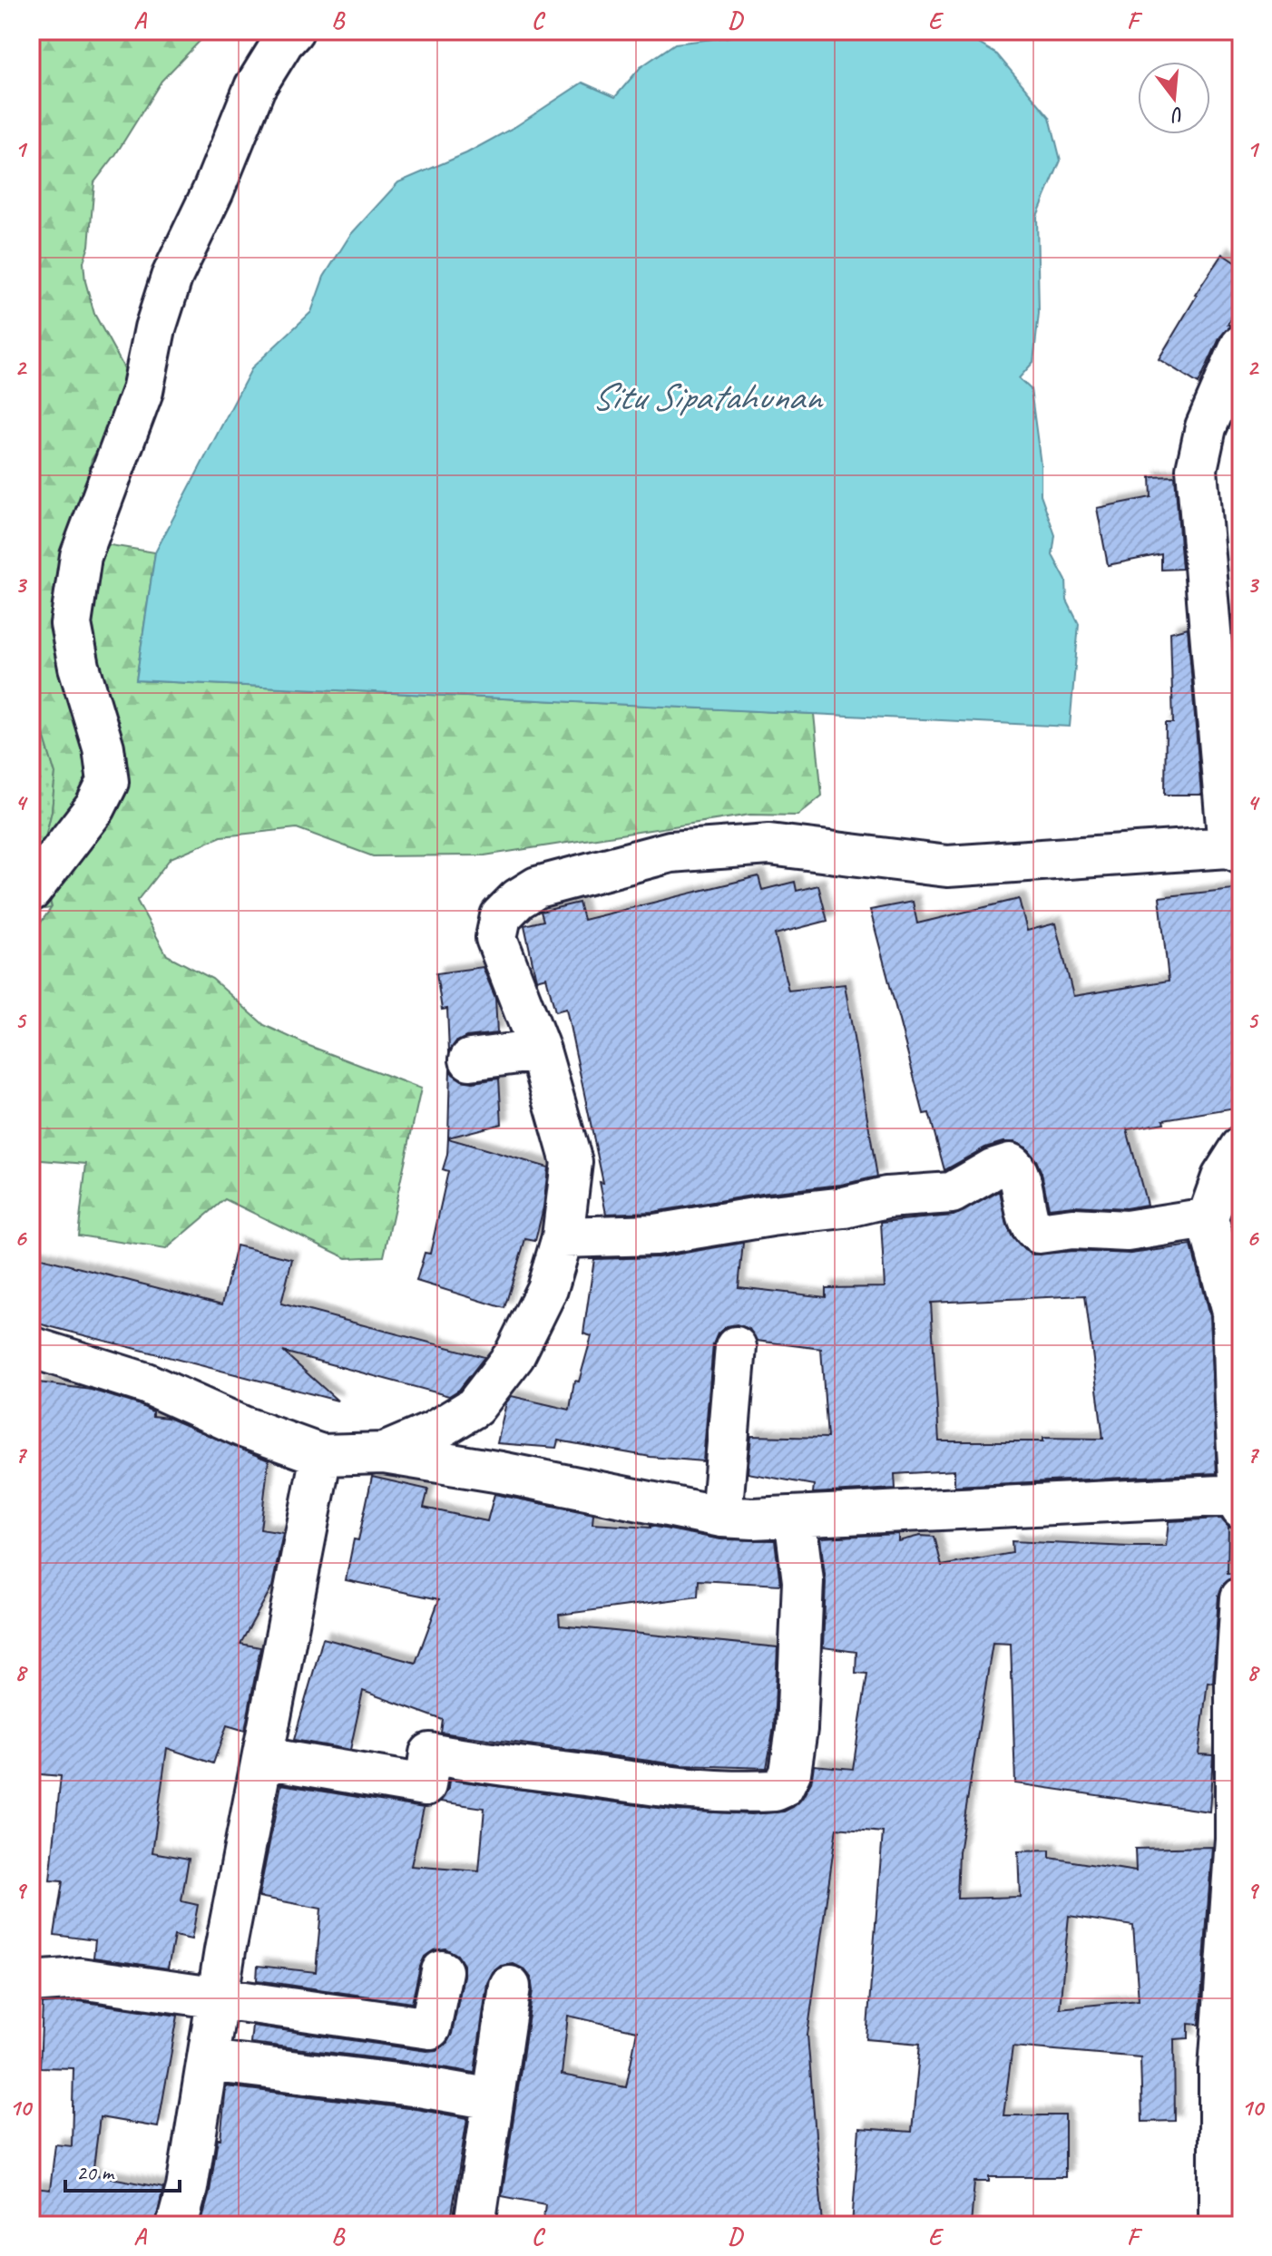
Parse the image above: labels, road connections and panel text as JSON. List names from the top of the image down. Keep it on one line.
{"water":["Situ Sipatahunan"],"scale_bar":"20 m","north":"bottom","grid":{"columns":["A","B","C","D","E","F"],"rows":["1","2","3","4","5","6","7","8","9","10"]}}
